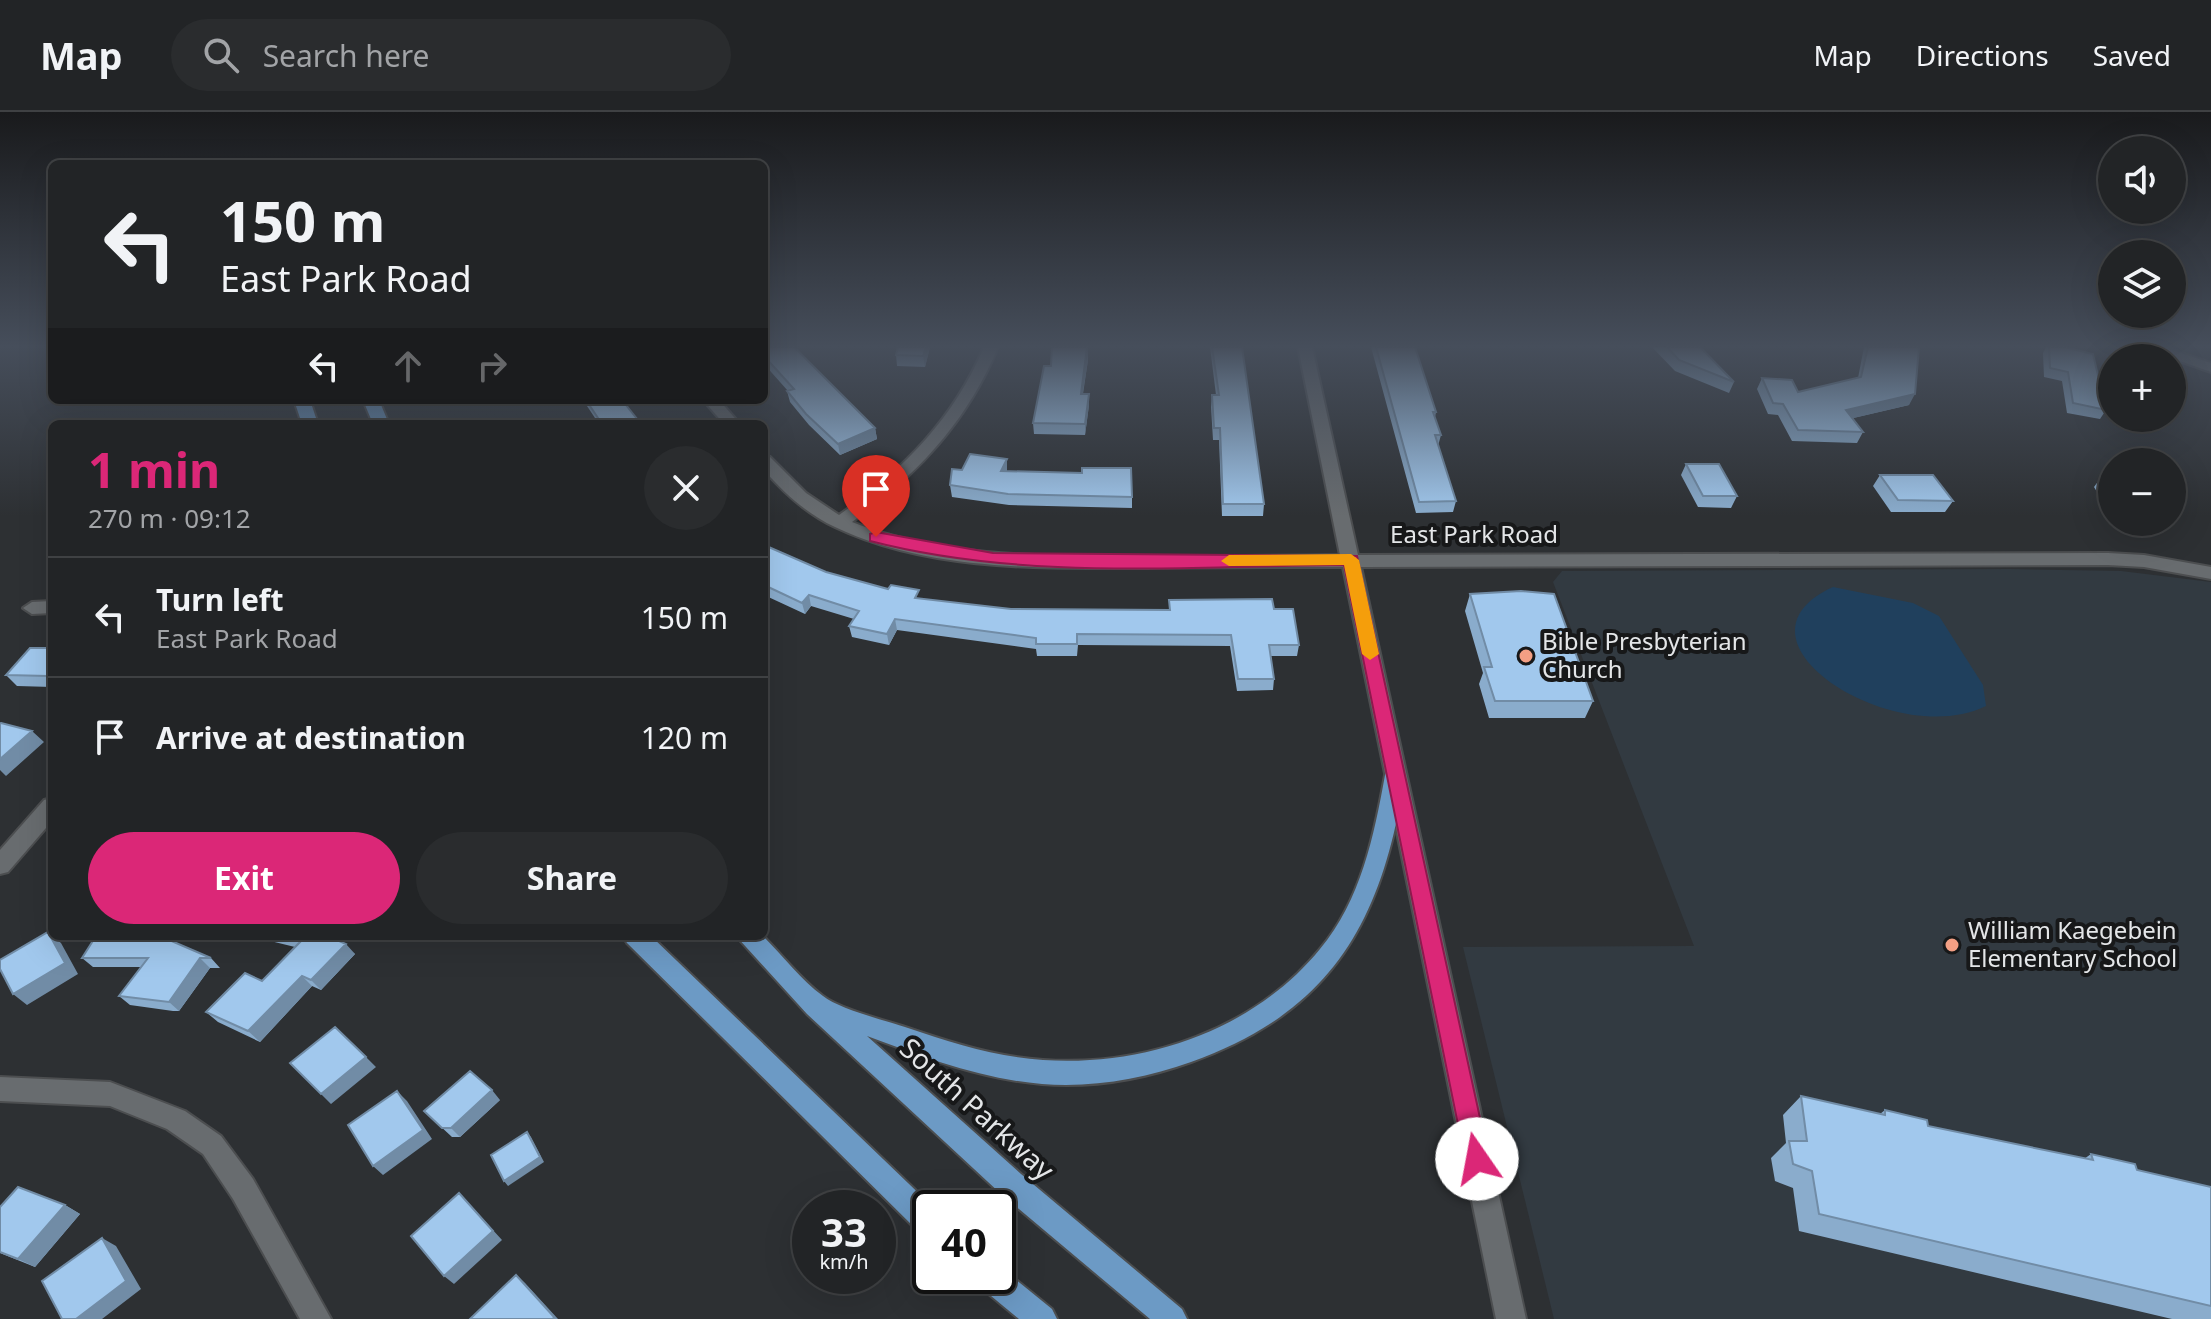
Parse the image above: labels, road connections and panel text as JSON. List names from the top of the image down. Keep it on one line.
{"streets":{"main road":["South Parkway"],"street":["East Park Road"]},"places":["Bible Presbyterian Church","William Kaegebein Elementary School"],"page":{"header":"Map","search":"Search here","nav":["Map","Directions","Saved"],"map_buttons":["+","−"],"turn":["150 m","East Park Road"],"heading":["1 min","270 m · 09:12"],"list":[{"name":"Turn left","note":"East Park Road","value":"150 m"},{"name":"Arrive at destination","value":"120 m"}],"buttons":["Exit","Share"],"speed":"33 km/h","limit":"40"}}
